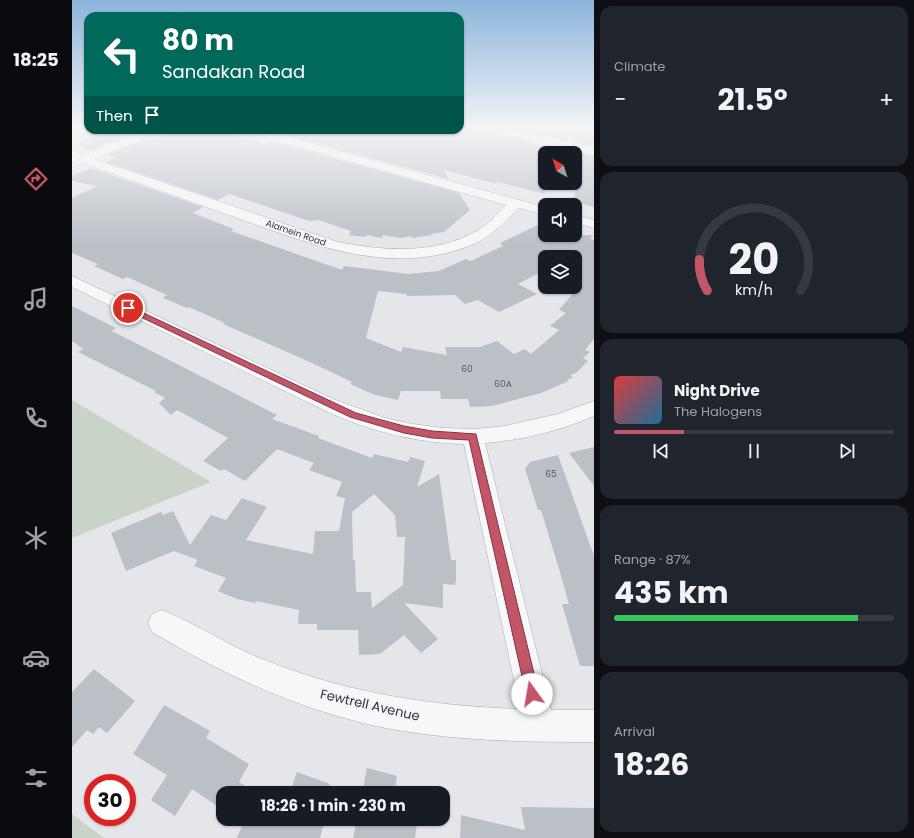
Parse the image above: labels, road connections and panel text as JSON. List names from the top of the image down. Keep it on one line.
{"streets":{"street":["Alamein Road","Fewtrell Avenue"]},"house_numbers":["60","60A","65"],"north":"top left","page":{"tabs":"18:25","tile":["Climate",["Range · 87%","435 km"],["Arrival","18:26"]],"turn":["80 m","Sandakan Road"],"heat":["−","21.5°","+"],"then":"Then","song":["Night Drive","The Halogens"],"limit":"30","trip":"18:26 · 1 min · 230 m","gauge":["20","km/h"]}}
